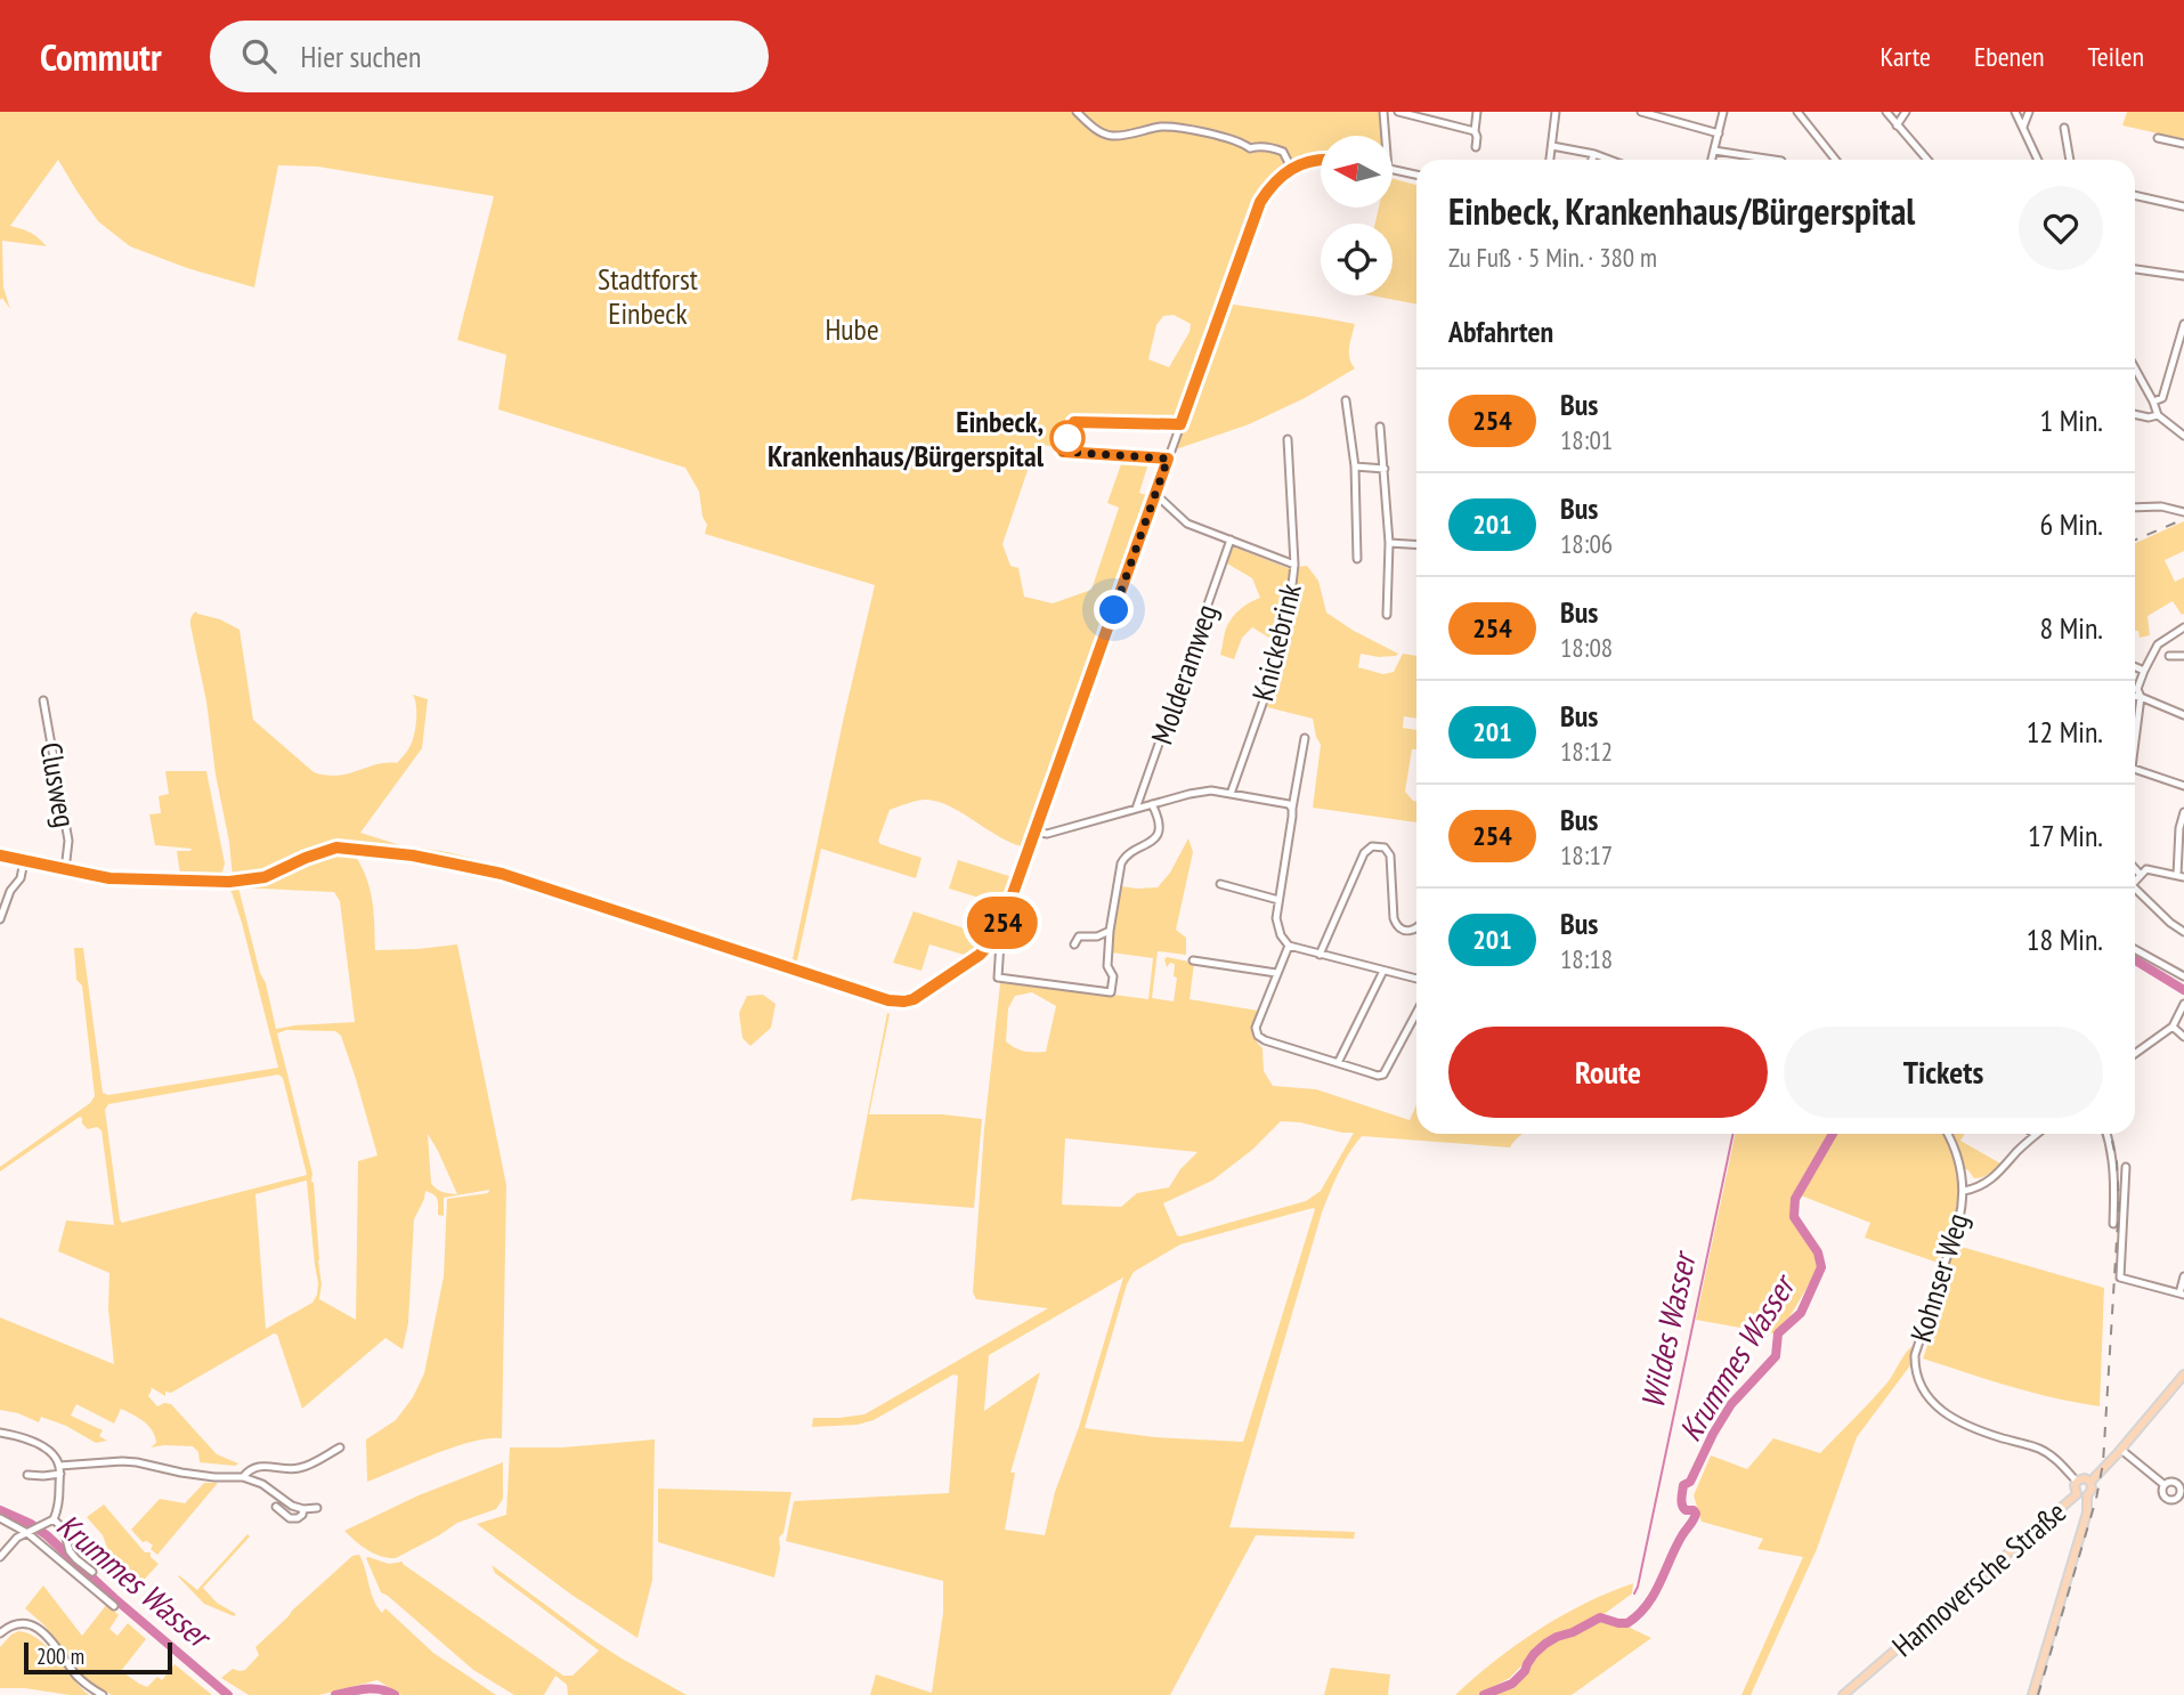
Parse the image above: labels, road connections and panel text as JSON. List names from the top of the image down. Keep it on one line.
{"streets":{"main road":["Hannoversche Straße"],"street":["Knickebrink","Molderamweg","Clusweg","Kohnser Weg"]},"crossings":[["Kohnser Weg","Hannoversche Straße"]],"water":["Wildes Wasser","Krummes Wasser"],"parks":["Stadtforst Einbeck","Hube"],"places":["Einbeck, Krankenhaus/Bürgerspital"],"lines":["bus line 254"],"scale_bar":"200 m","north":"left","page":{"header":"Commutr","search":"Hier suchen","nav":["Karte","Ebenen","Teilen"],"on_map":"254","heading":[["Einbeck, Krankenhaus/Bürgerspital","Zu Fuß · 5 Min. · 380 m"],"Abfahrten"],"list":[{"mark":"254","name":"Bus","note":"18:01","value":"1 Min."},{"mark":"201","name":"Bus","note":"18:06","value":"6 Min."},{"mark":"254","name":"Bus","note":"18:08","value":"8 Min."},{"mark":"201","name":"Bus","note":"18:12","value":"12 Min."},{"mark":"254","name":"Bus","note":"18:17","value":"17 Min."},{"mark":"201","name":"Bus","note":"18:18","value":"18 Min."}],"buttons":["Route","Tickets"],"scale":"200 m"}}
